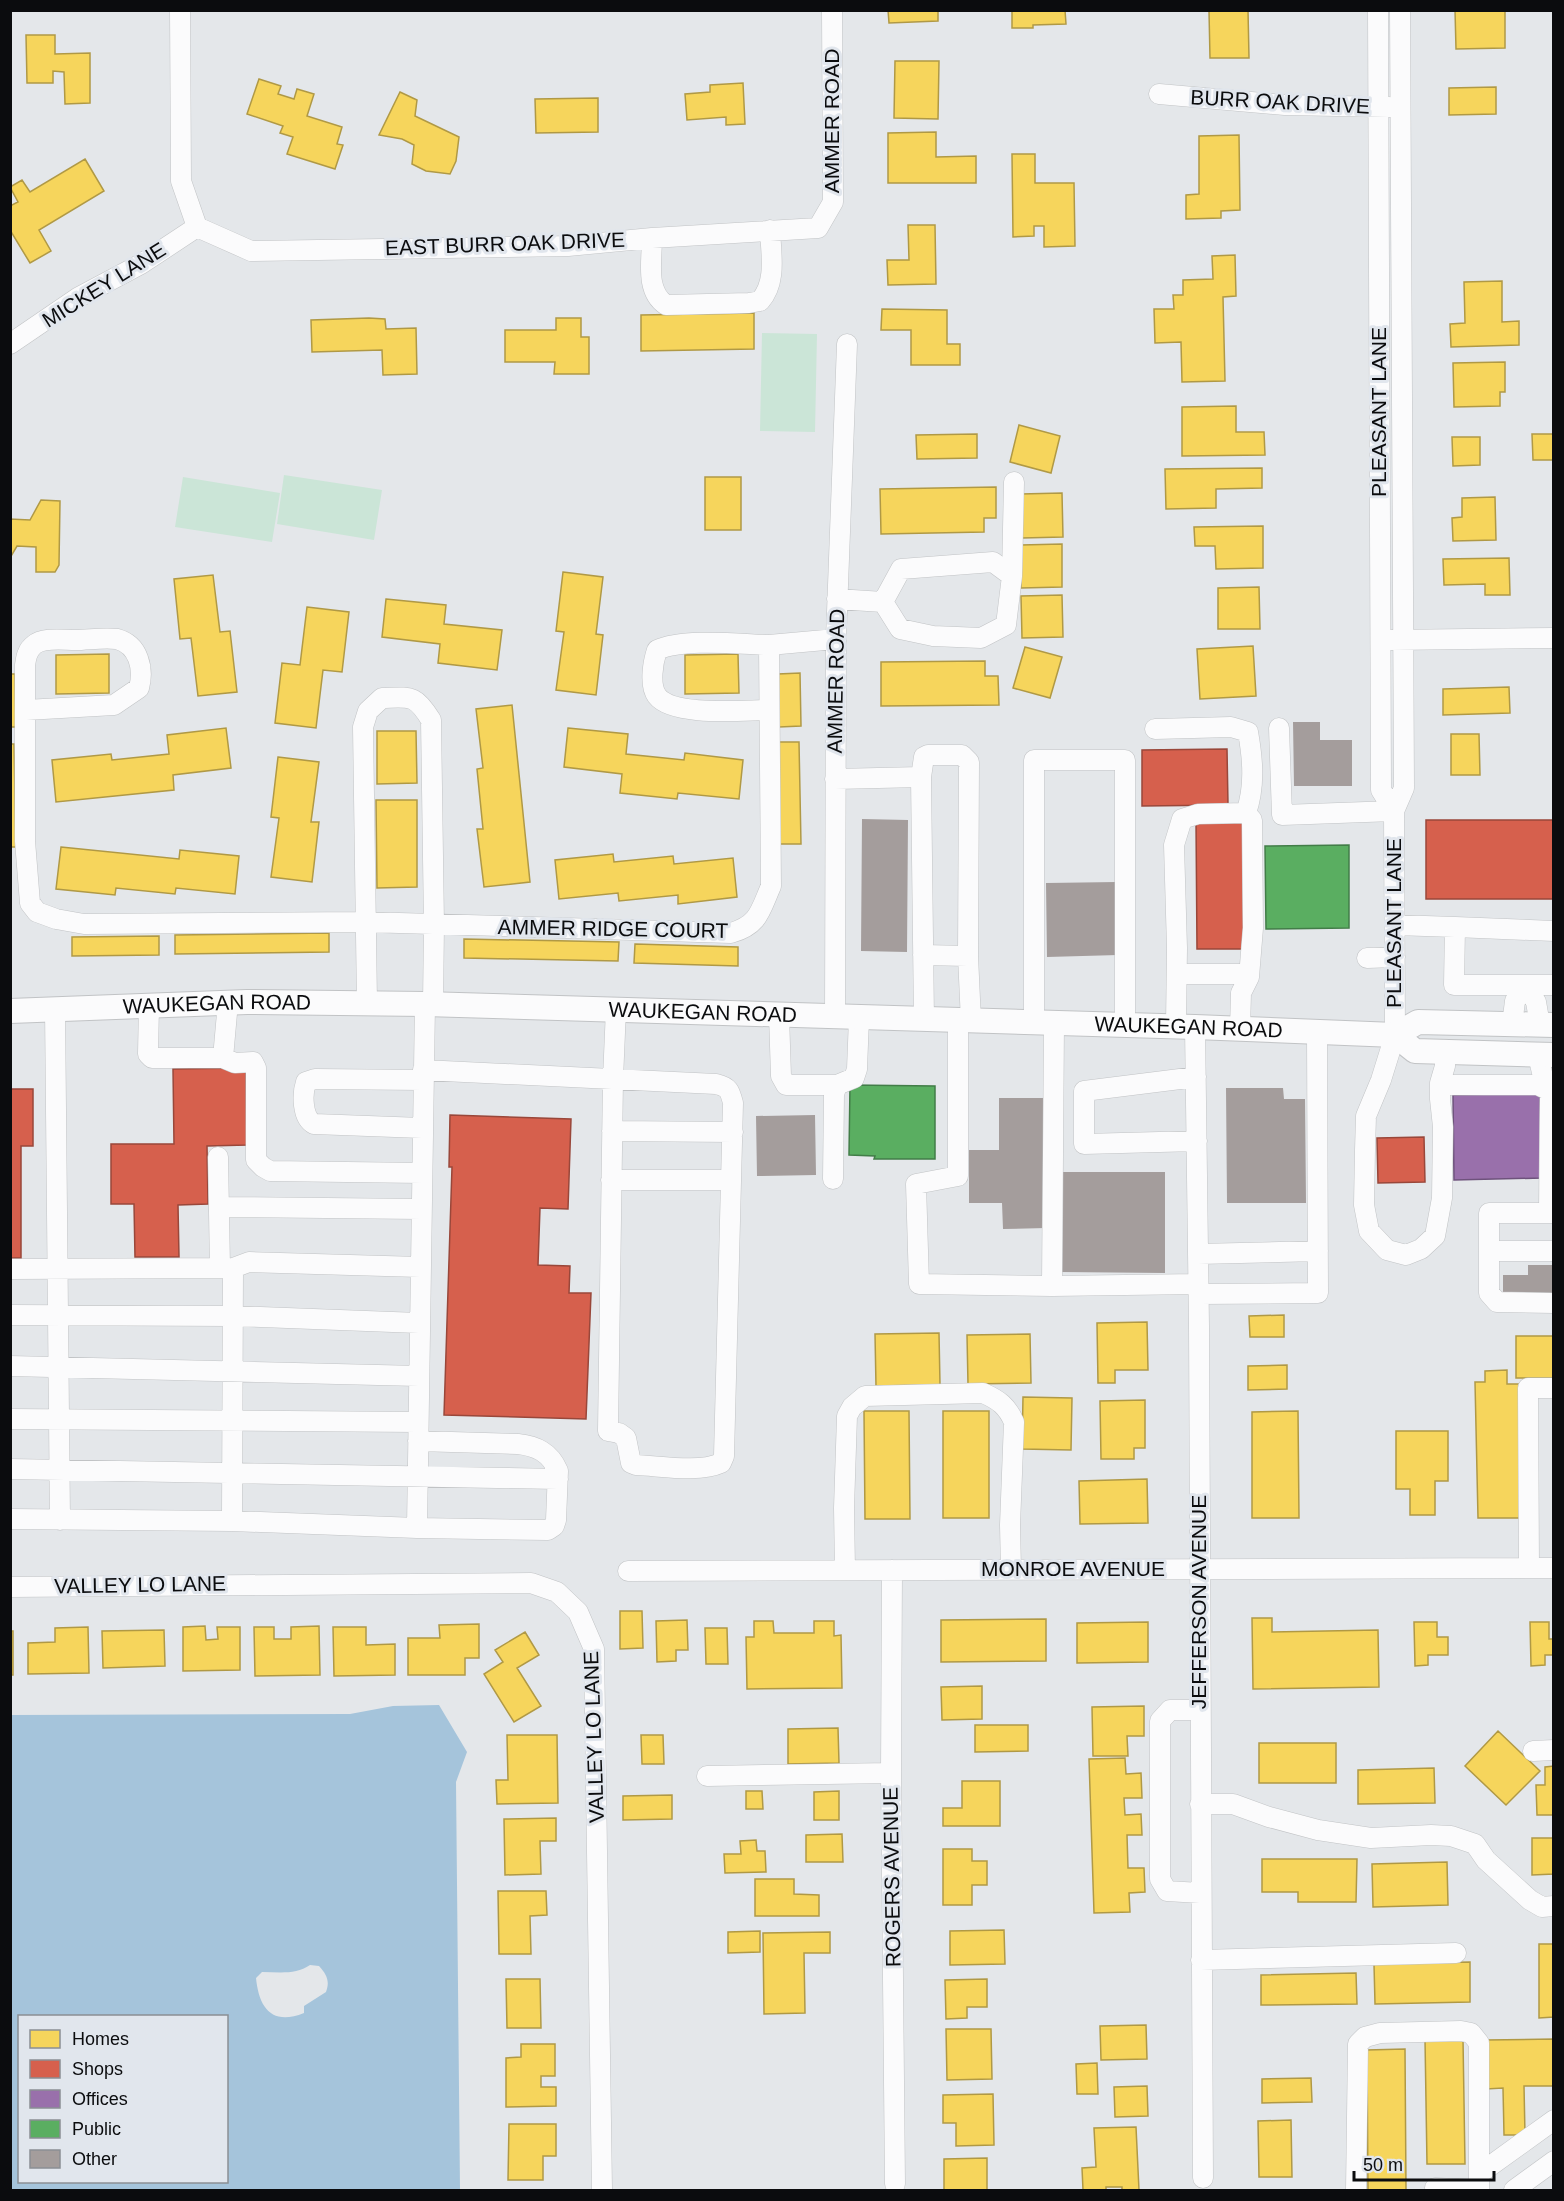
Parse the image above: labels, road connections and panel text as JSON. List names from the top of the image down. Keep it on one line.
{"streets":{"main road":["WAUKEGAN ROAD"],"street":["BURR OAK DRIVE","AMMER ROAD","EAST BURR OAK DRIVE","MICKEY LANE","PLEASANT LANE","AMMER RIDGE COURT","MONROE AVENUE","VALLEY LO LANE","JEFFERSON AVENUE","ROGERS AVENUE"]},"crossings":[["BURR OAK DRIVE","PLEASANT LANE"],["AMMER ROAD","EAST BURR OAK DRIVE"],["AMMER ROAD","WAUKEGAN ROAD"],["EAST BURR OAK DRIVE","MICKEY LANE"],["PLEASANT LANE","WAUKEGAN ROAD"],["WAUKEGAN ROAD","JEFFERSON AVENUE"],["MONROE AVENUE","JEFFERSON AVENUE"],["MONROE AVENUE","ROGERS AVENUE"]],"legend":["Homes","Shops","Offices","Public","Other"],"scale_bar":"50 m"}
